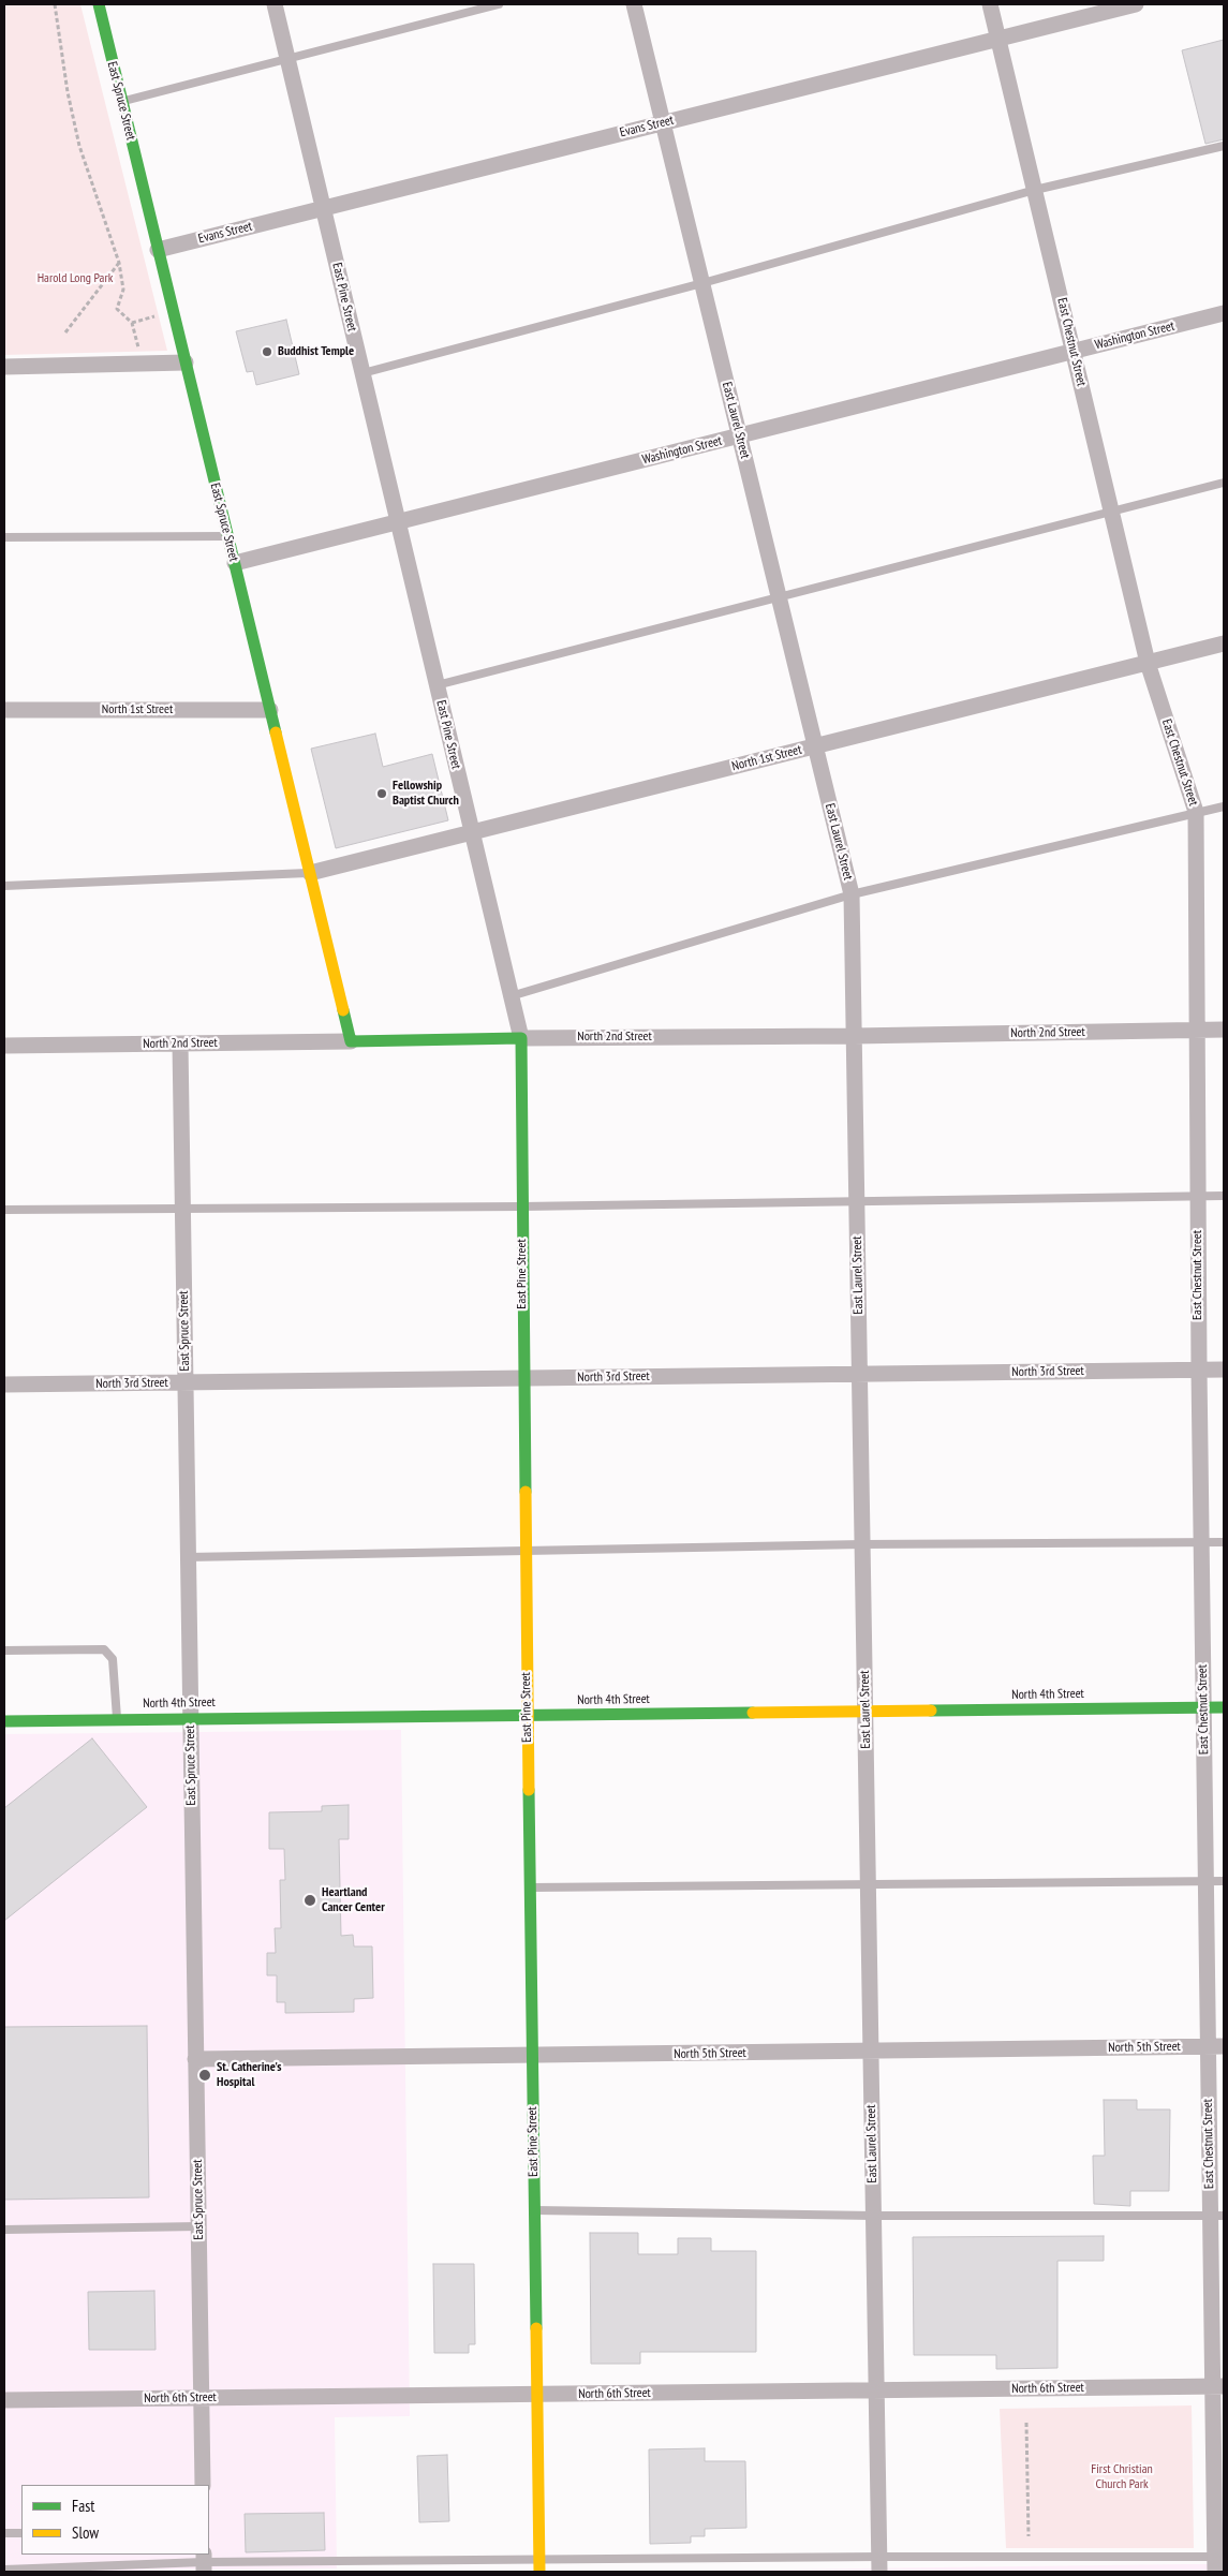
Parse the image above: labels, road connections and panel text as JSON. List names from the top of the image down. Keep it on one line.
{"streets":{"street":["East Spruce Street","Evans Street","East Pine Street","Washington Street","East Chestnut Street","East Laurel Street","North 1st Street","North 2nd Street","North 3rd Street","North 4th Street","North 5th Street","North 6th Street"]},"crossings":[["East Spruce Street","Evans Street"],["East Spruce Street","Washington Street"],["East Spruce Street","North 1st Street"],["East Spruce Street","North 2nd Street"],["East Spruce Street","North 3rd Street"],["East Spruce Street","North 4th Street"],["East Spruce Street","North 5th Street"],["East Spruce Street","North 6th Street"],["Evans Street","East Pine Street"],["Evans Street","East Chestnut Street"],["Evans Street","East Laurel Street"],["East Pine Street","Washington Street"],["East Pine Street","North 1st Street"],["East Pine Street","North 2nd Street"],["East Pine Street","North 3rd Street"],["East Pine Street","North 4th Street"],["East Pine Street","North 5th Street"],["East Pine Street","North 6th Street"],["Washington Street","East Chestnut Street"],["Washington Street","East Laurel Street"],["East Chestnut Street","North 1st Street"],["East Chestnut Street","North 2nd Street"],["East Chestnut Street","North 3rd Street"],["East Chestnut Street","North 4th Street"],["East Chestnut Street","North 5th Street"],["East Chestnut Street","North 6th Street"],["East Laurel Street","North 1st Street"],["East Laurel Street","North 2nd Street"],["East Laurel Street","North 3rd Street"],["East Laurel Street","North 4th Street"],["East Laurel Street","North 5th Street"],["East Laurel Street","North 6th Street"]],"parks":["Harold Long Park","First Christian Church Park"],"places":["Buddhist Temple","Fellowship Baptist Church","Heartland Cancer Center","St. Catherine's Hospital"],"legend":["Fast","Slow"]}
